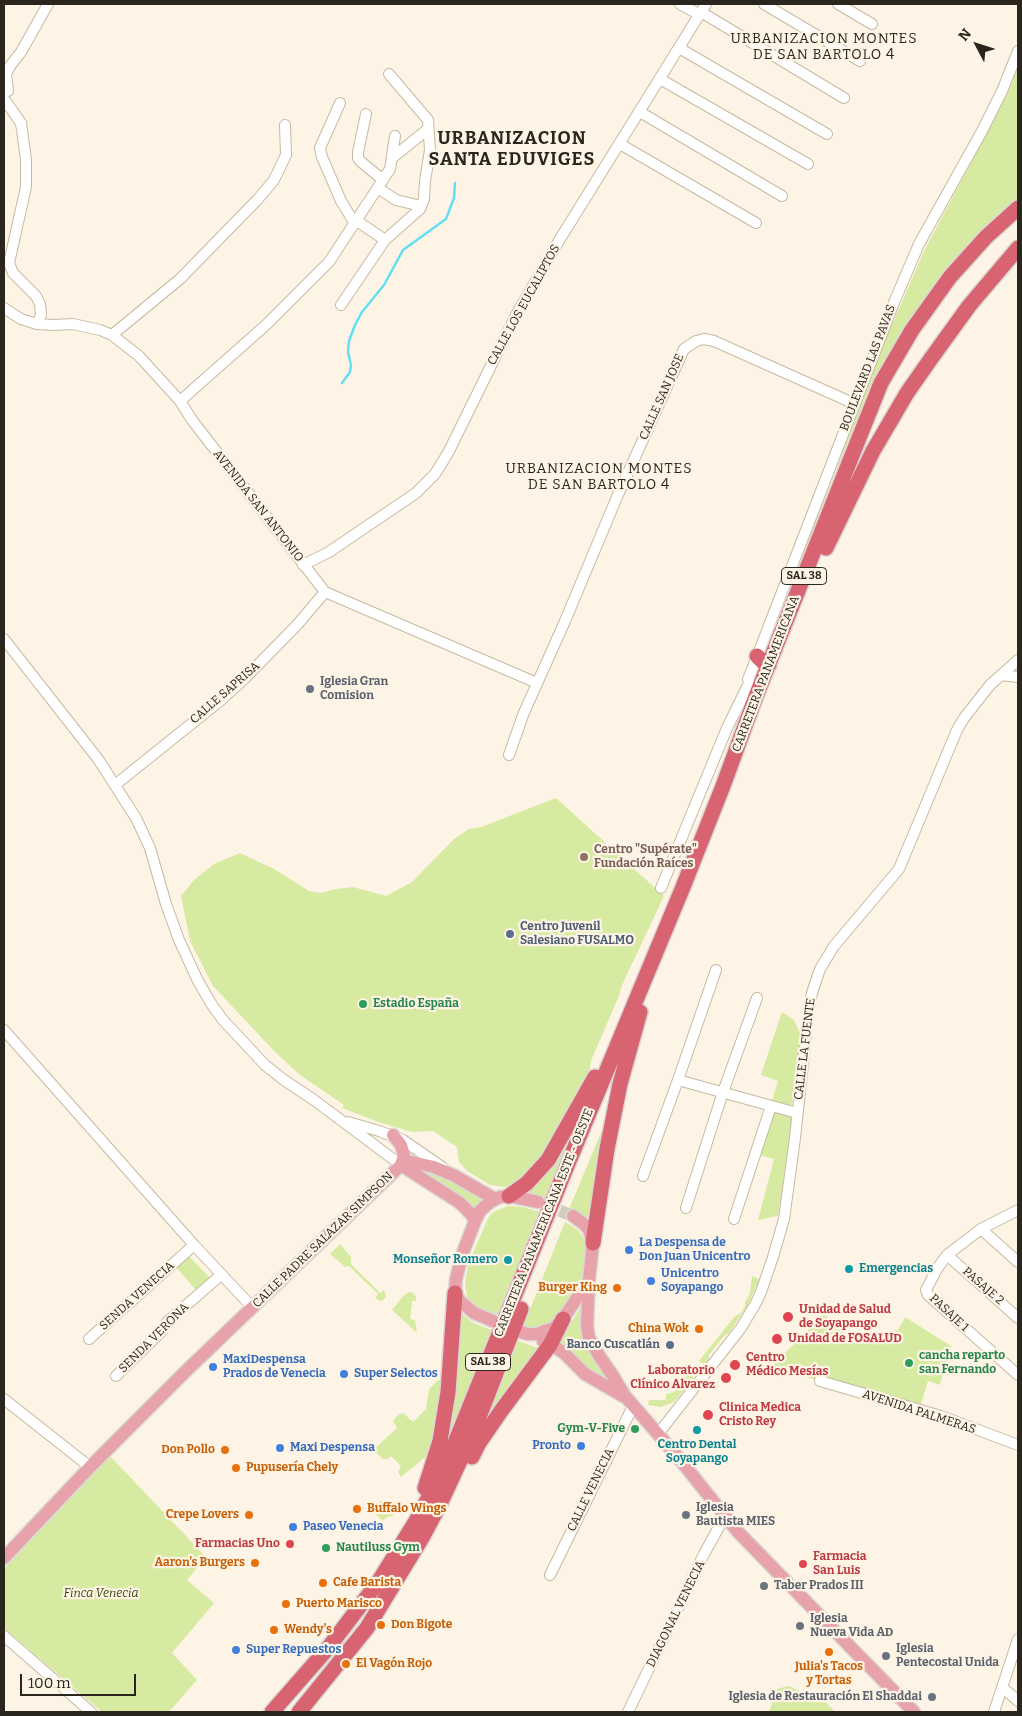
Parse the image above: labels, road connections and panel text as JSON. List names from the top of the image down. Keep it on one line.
{"streets":{"highway":["SAL 38","CARRETERA PANAMERICANA","CARRETERA PANAMERICANA ESTE - OESTE"],"main road":["CALLE PADRE SALAZAR SIMPSON"],"street":["CALLE LOS EUCALIPTOS","BOULEVARD LAS PAVAS","CALLE SAN JOSE","AVENIDA SAN ANTONIO","CALLE SAPRISA","CALLE LA FUENTE","PASAJE 2","SENDA VENECIA","PASAJE 1","SENDA VERONA","AVENIDA PALMERAS","CALLE VENECIA","DIAGONAL VENECIA"]},"crossings":[["CALLE LOS EUCALIPTOS","AVENIDA SAN ANTONIO"],["BOULEVARD LAS PAVAS","CALLE SAN JOSE"],["BOULEVARD LAS PAVAS","CARRETERA PANAMERICANA"],["CALLE SAN JOSE","AVENIDA SAN ANTONIO"],["AVENIDA SAN ANTONIO","CALLE SAPRISA"],["CARRETERA PANAMERICANA","CARRETERA PANAMERICANA ESTE - OESTE"],["PASAJE 2","PASAJE 1"]],"districts":["URBANIZACION MONTES DE SAN BARTOLO 4","URBANIZACION SANTA EDUVIGES","URBANIZACION MONTES DE SAN BARTOLO 4"],"parks":["Finca Venecia"],"places":["Iglesia Gran Comision","Centro \"Supérate\" Fundación Raíces","Centro Juvenil Salesiano FUSALMO","Estadio España","La Despensa de Don Juan Unicentro","Monseñor Romero","Emergencias","Unicentro Soyapango","Burger King","Unidad de Salud de Soyapango","China Wok","Unidad de FOSALUD","Banco Cuscatlán","cancha reparto san Fernando","Centro Médico Mesías","MaxiDespensa Prados de Venecia","Super Selectos","Laboratorio Clínico Alvarez","Clinica Medica Cristo Rey","Gym-V-Five","Centro Dental Soyapango","Pronto","Maxi Despensa","Don Pollo","Pupusería Chely","Buffalo Wings","Crepe Lovers","Iglesia Bautista MIES","Paseo Venecia","Farmacias Uno","Nautiluss Gym","Aaron's Burgers","Farmacia San Luis","Cafe Barista","Taber Prados III","Puerto Marisco","Don Bigote","Iglesia Nueva Vida AD","Wendy's","Super Repuestos","Julia's Tacos y Tortas","Iglesia Pentecostal Unida","El Vagón Rojo","Iglesia de Restauración El Shaddai"],"scale_bar":"100 m","north":"top left"}
